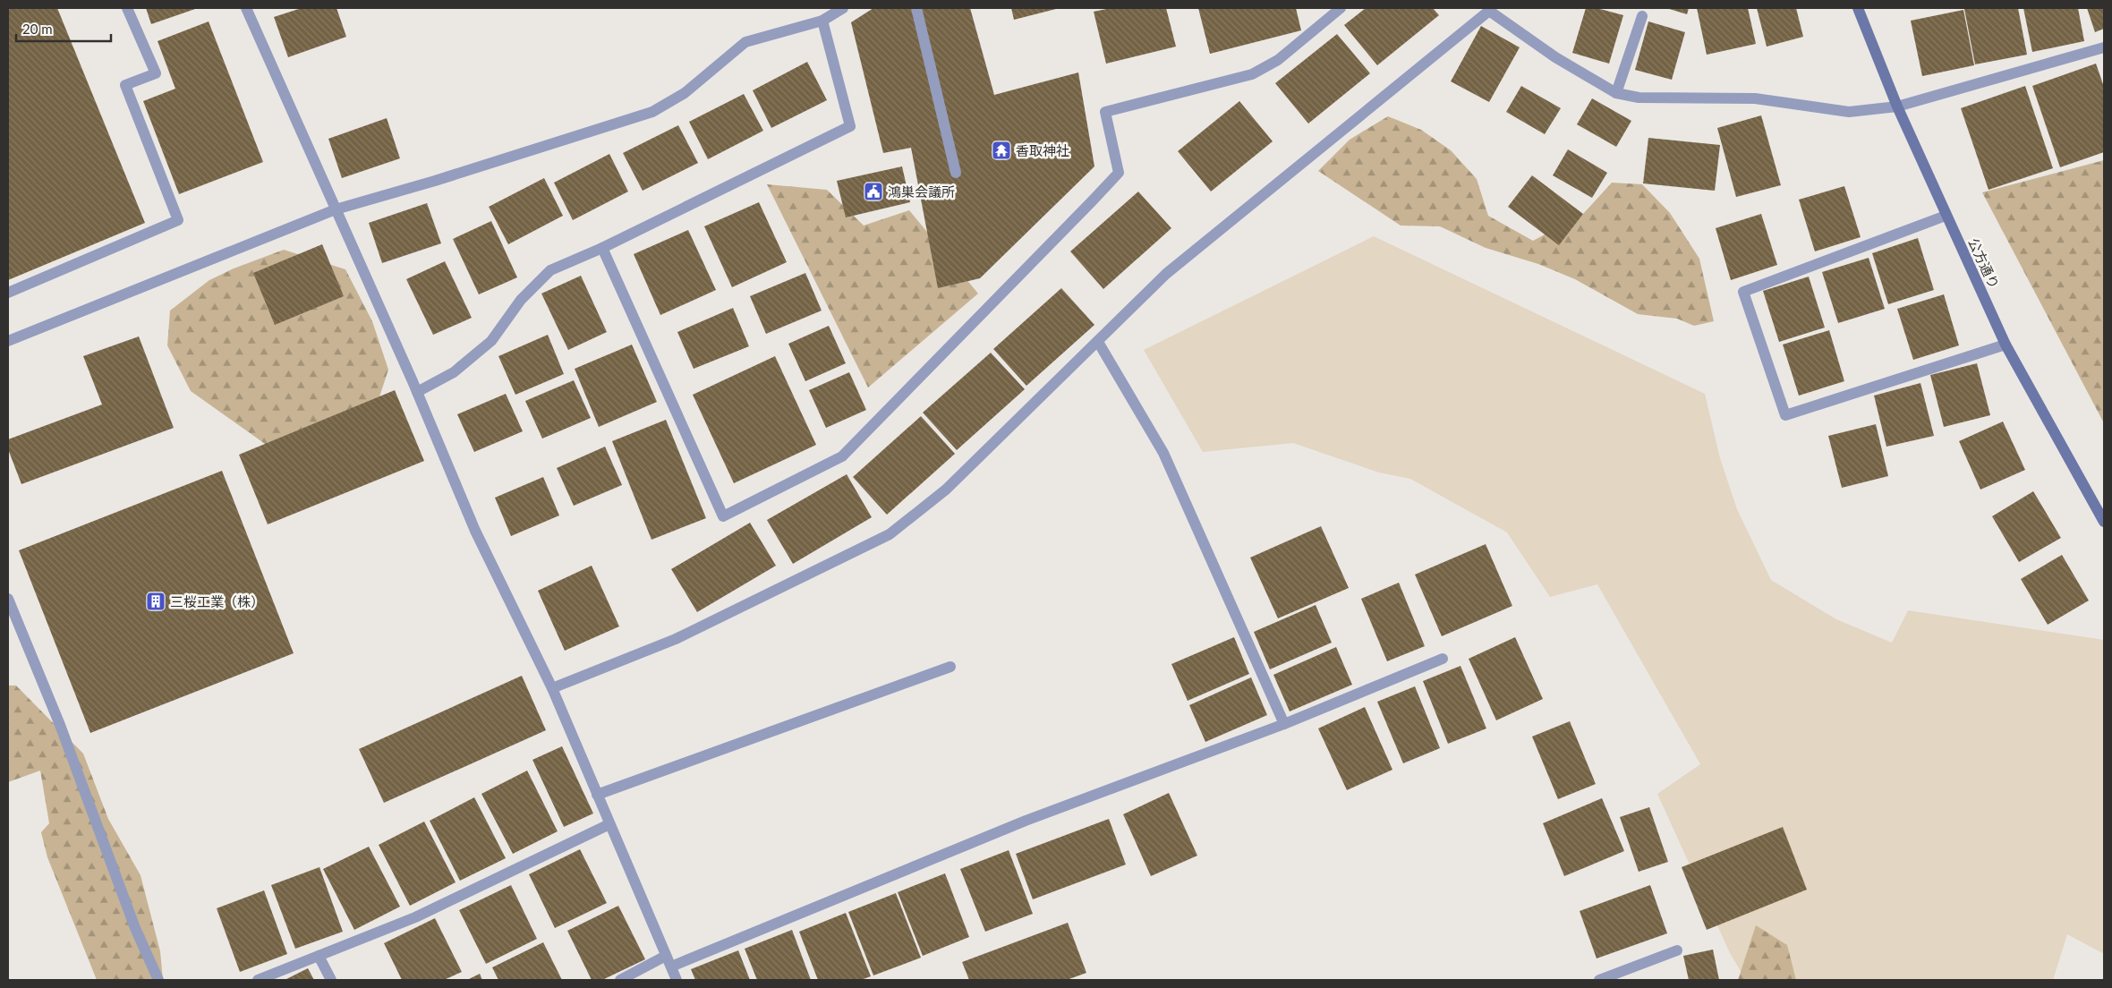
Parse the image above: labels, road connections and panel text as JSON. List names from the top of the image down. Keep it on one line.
{"streets":{"street":["公方通り"]},"places":{"temple":["香取神社"],"public building":["鴻巣会議所"],"building":["三桜工業（株）"]},"scale_bar":"20 m"}
